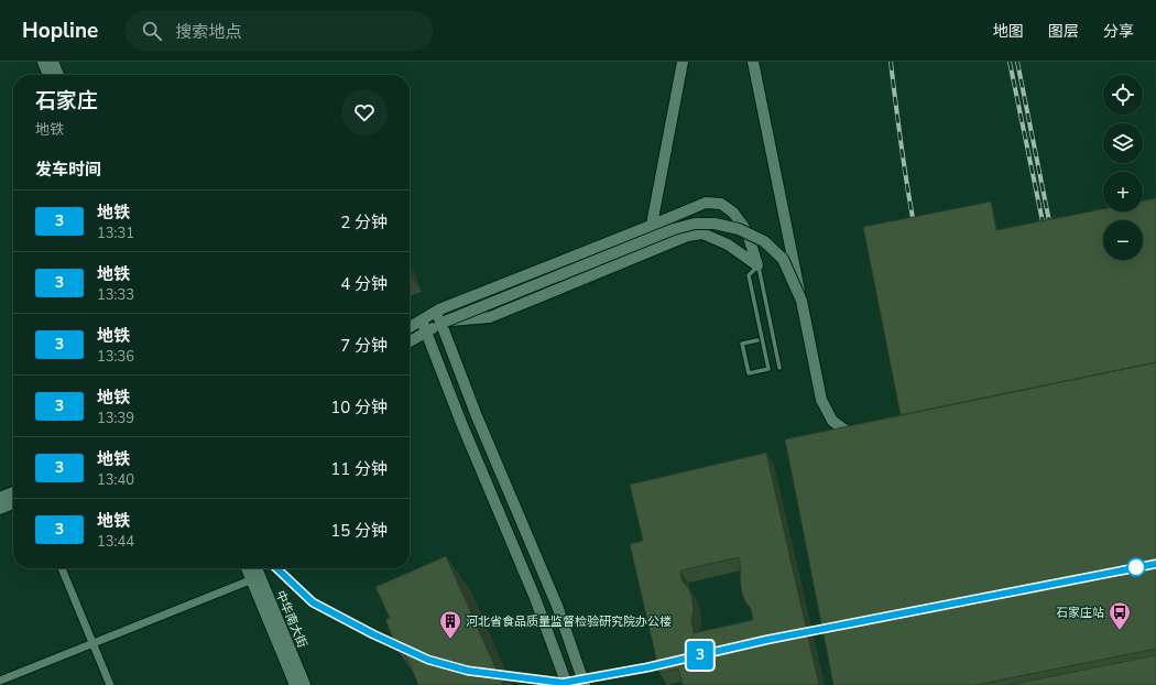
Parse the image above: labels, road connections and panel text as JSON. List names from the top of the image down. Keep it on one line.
{"streets":{"main road":["中华南大街"]},"places":{"bus stop":["石家庄站"],"building":["河北省食品质量监督检验研究院办公楼"]},"lines":["metro line 3"],"page":{"header":"Hopline","search":"搜索地点","nav":["地图","图层","分享"],"on_map":"3","map_buttons":["+","−"],"heading":[["石家庄","地铁"],"发车时间"],"list":[{"mark":"3","name":"地铁","note":"13:31","value":"2 分钟"},{"mark":"3","name":"地铁","note":"13:33","value":"4 分钟"},{"mark":"3","name":"地铁","note":"13:36","value":"7 分钟"},{"mark":"3","name":"地铁","note":"13:39","value":"10 分钟"},{"mark":"3","name":"地铁","note":"13:40","value":"11 分钟"},{"mark":"3","name":"地铁","note":"13:44","value":"15 分钟"}]}}
